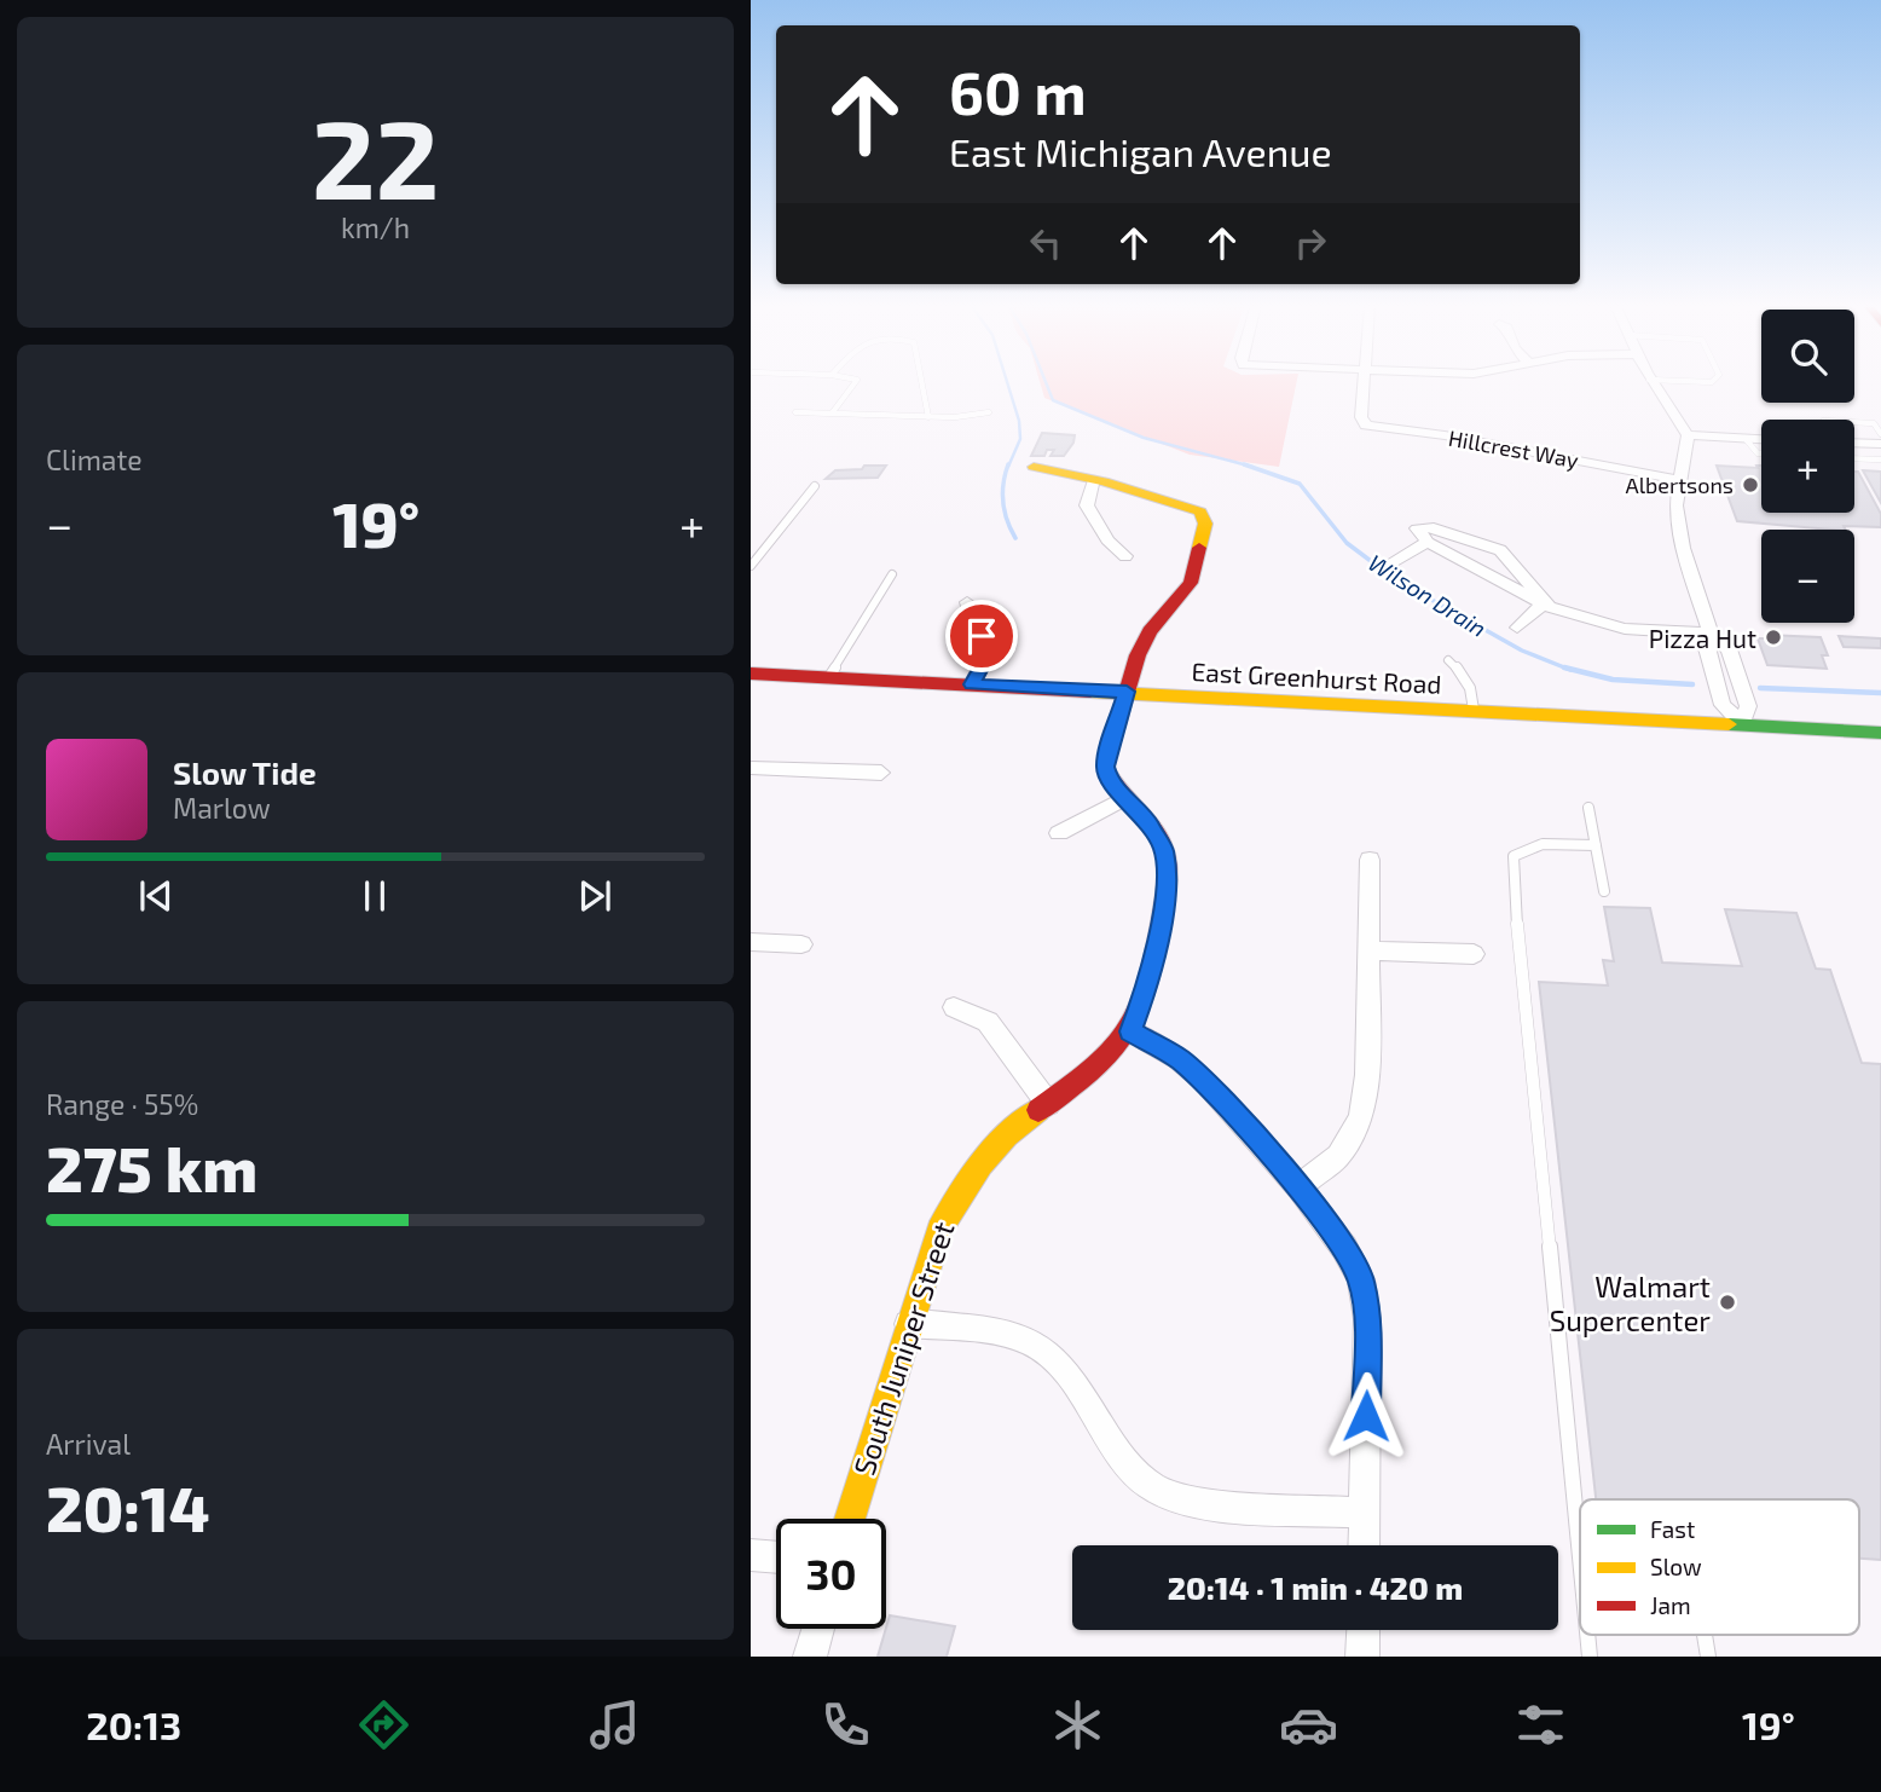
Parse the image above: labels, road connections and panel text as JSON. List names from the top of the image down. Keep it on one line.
{"streets":{"street":["Hillcrest Way","East Greenhurst Road","South Juniper Street"]},"crossings":[["East Greenhurst Road","South Juniper Street"]],"water":["Wilson Drain"],"places":["Albertsons","Pizza Hut","Walmart Supercenter"],"legend":["Fast","Slow","Jam"],"page":{"tile":[["22","km/h"],"Climate",["Range · 55%","275 km"],["Arrival","20:14"]],"turn":["60 m","East Michigan Avenue"],"map_buttons":["+","−"],"heat":["−","19°","+"],"song":["Slow Tide","Marlow"],"limit":"30","trip":"20:14 · 1 min · 420 m","tabs":["20:13","19°"]}}
